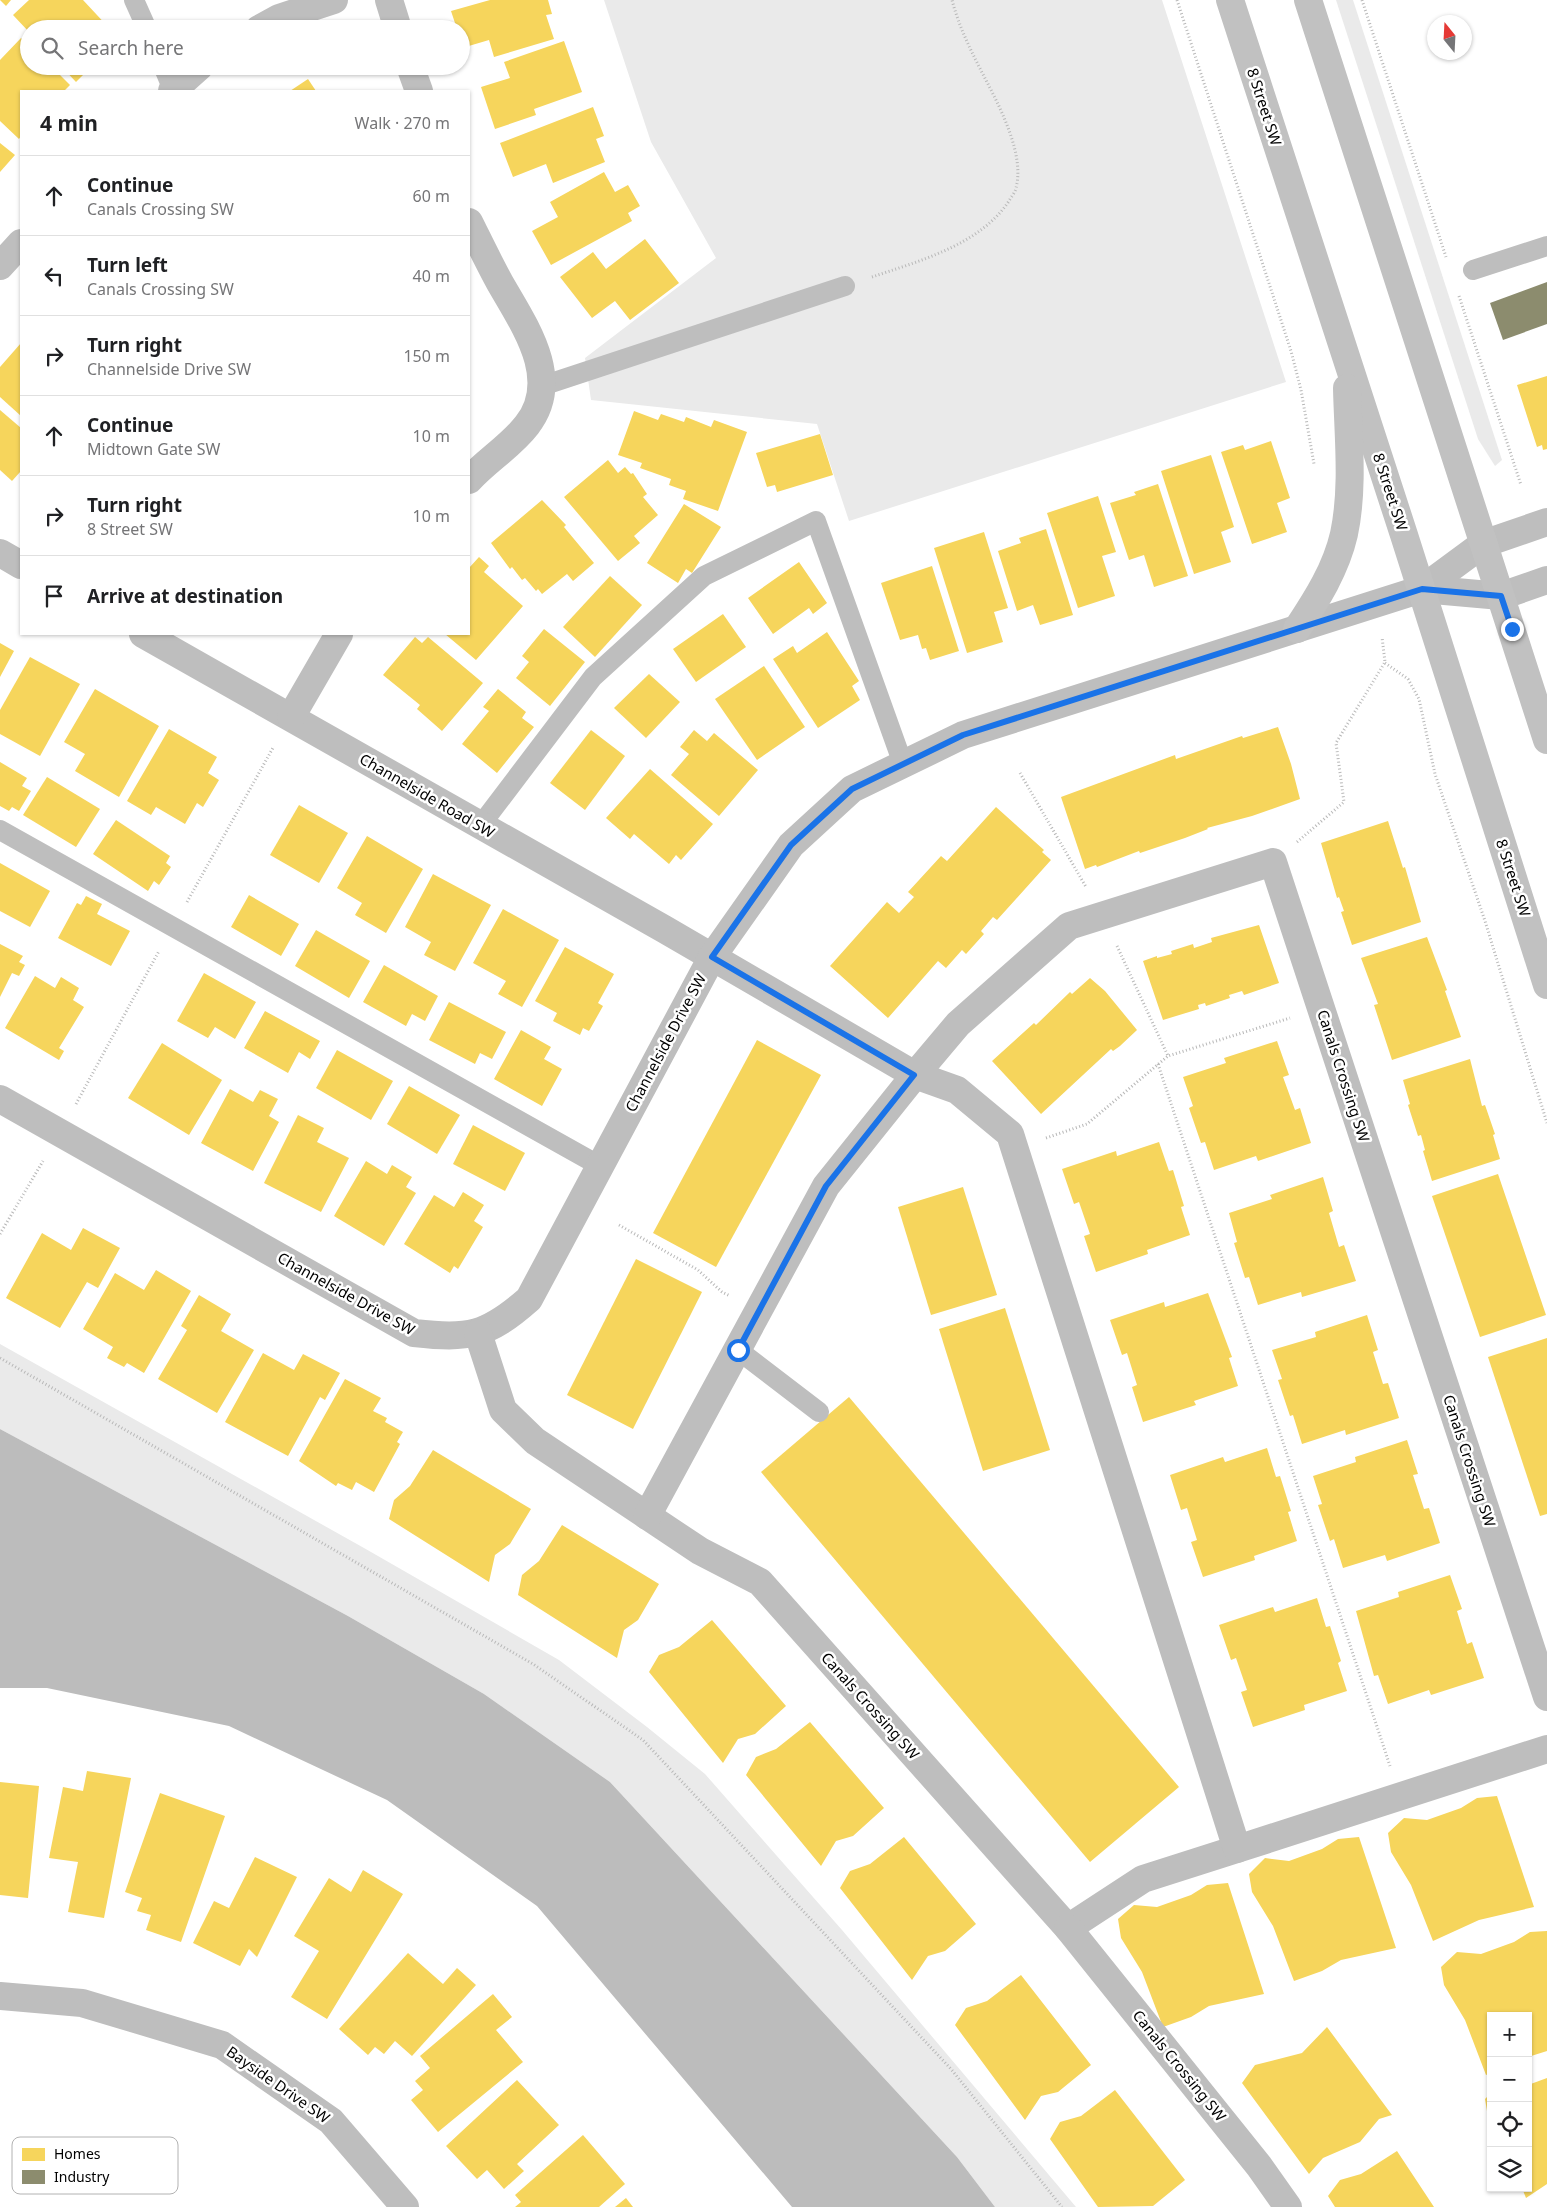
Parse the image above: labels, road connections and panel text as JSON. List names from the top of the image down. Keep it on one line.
{"streets":{"main road":["8 Street SW"],"street":["Channelside Road SW","Channelside Drive SW","Canals Crossing SW","Bayside Drive SW"]},"crossings":[["8 Street SW","Channelside Drive SW"],["Channelside Road SW","Channelside Drive SW"],["Channelside Drive SW","Canals Crossing SW"]],"legend":["Homes","Industry"],"north":"top","page":{"search":"Search here","heading":["4 min","Walk · 270 m"],"list":[["Continue","Canals Crossing SW","60 m"],["Turn left","Canals Crossing SW","40 m"],["Turn right","Channelside Drive SW","150 m"],["Continue","Midtown Gate SW","10 m"],["Turn right","8 Street SW","10 m"],"Arrive at destination"],"map_buttons":["+","−"]}}
